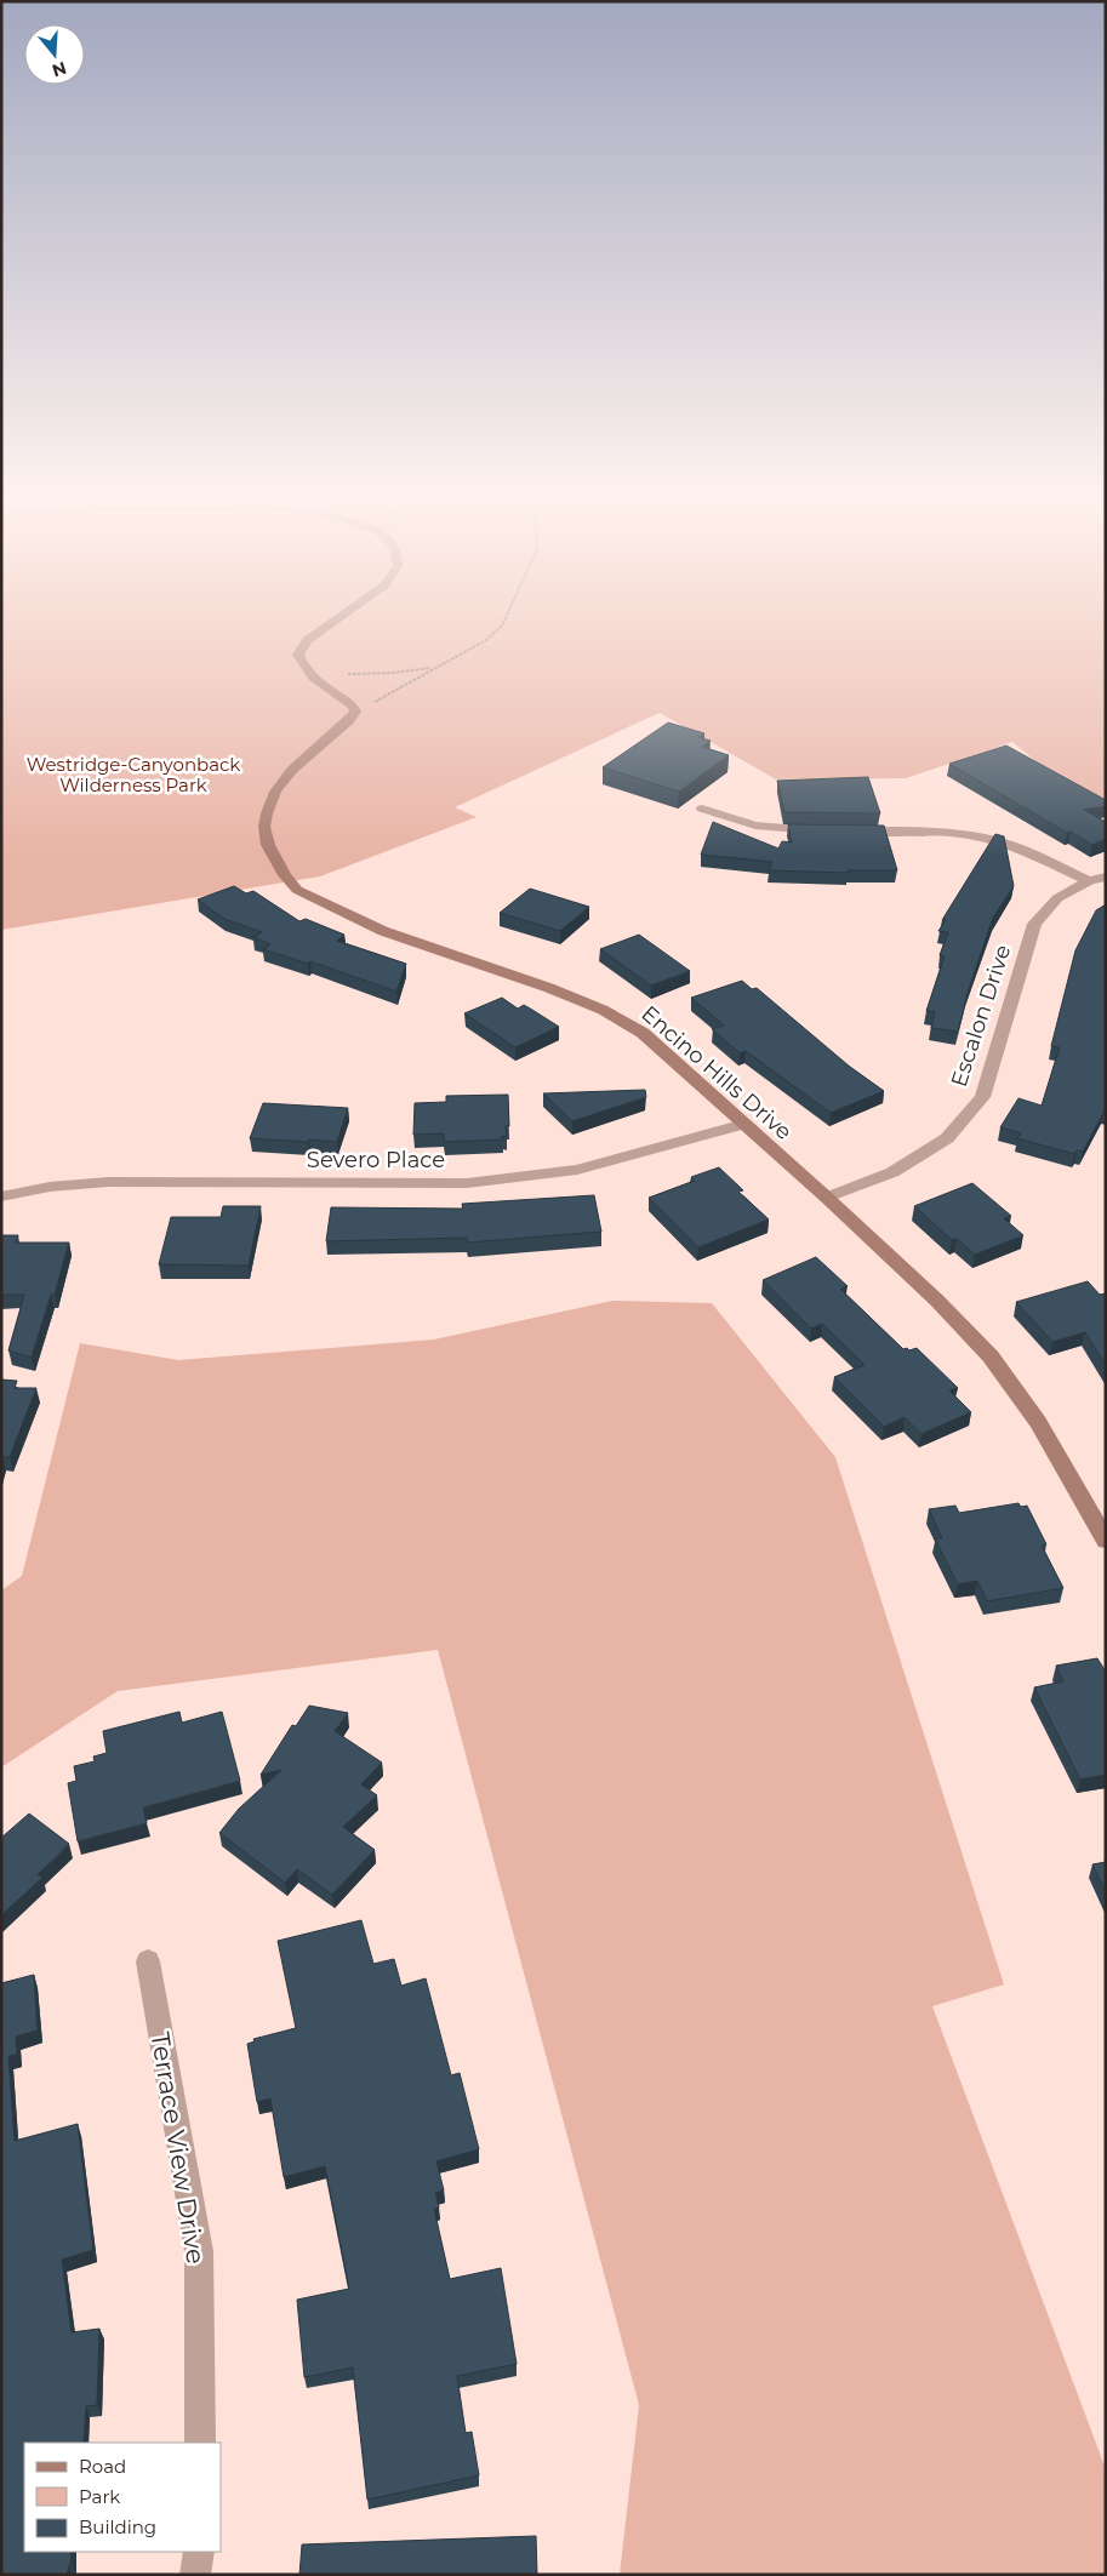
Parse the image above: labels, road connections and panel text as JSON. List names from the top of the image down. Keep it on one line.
{"streets":{"main road":["Encino Hills Drive"],"street":["Escalon Drive","Severo Place","Terrace View Drive"]},"crossings":[["Escalon Drive","Encino Hills Drive"],["Encino Hills Drive","Severo Place"]],"parks":["Westridge-Canyonback Wilderness Park"],"legend":["Road","Park","Building"],"north":"bottom"}
